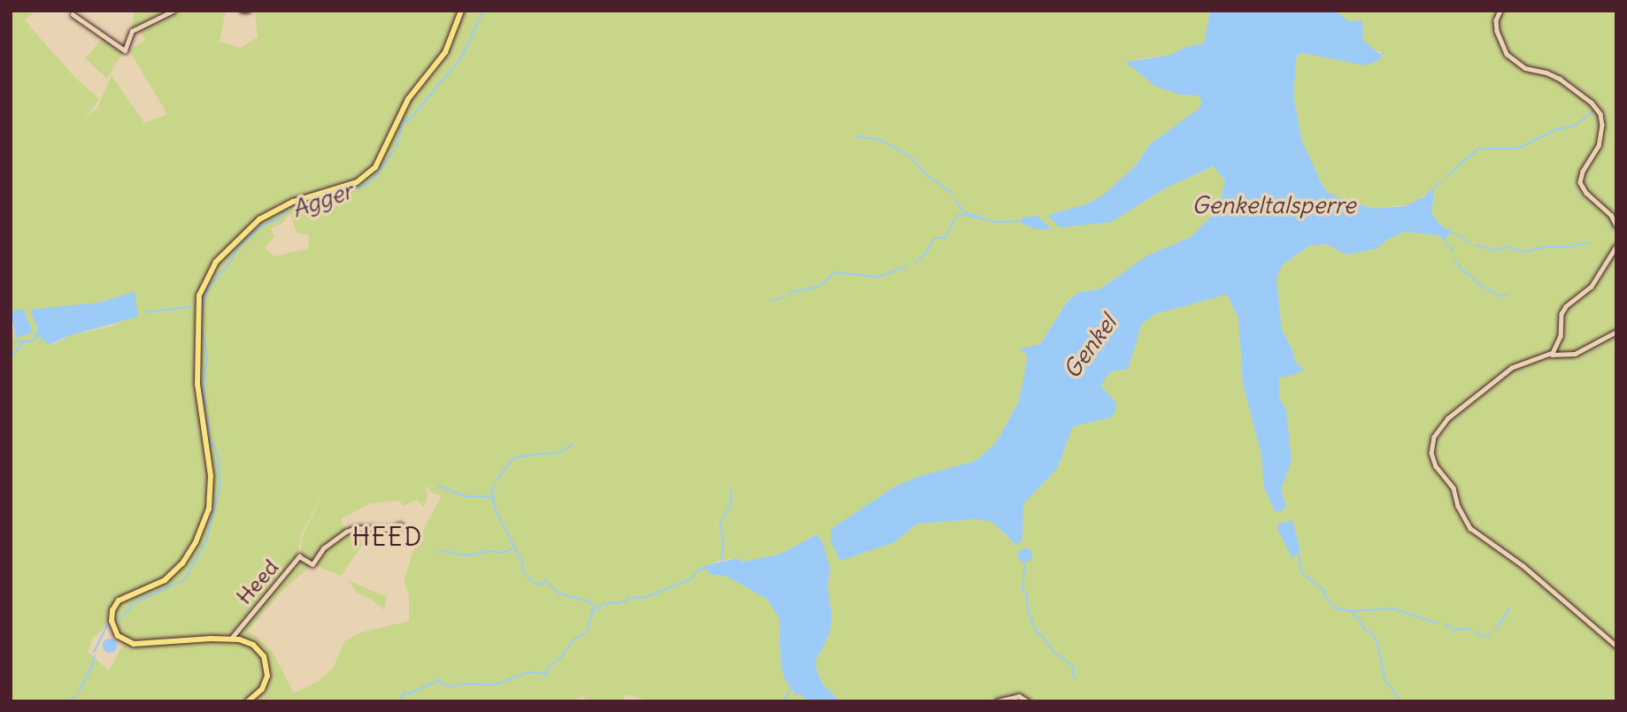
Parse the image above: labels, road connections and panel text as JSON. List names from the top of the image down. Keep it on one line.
{"streets":{"street":["Heed"]},"districts":["HEED"],"water":["Agger","Genkeltalsperre","Genkel"]}
